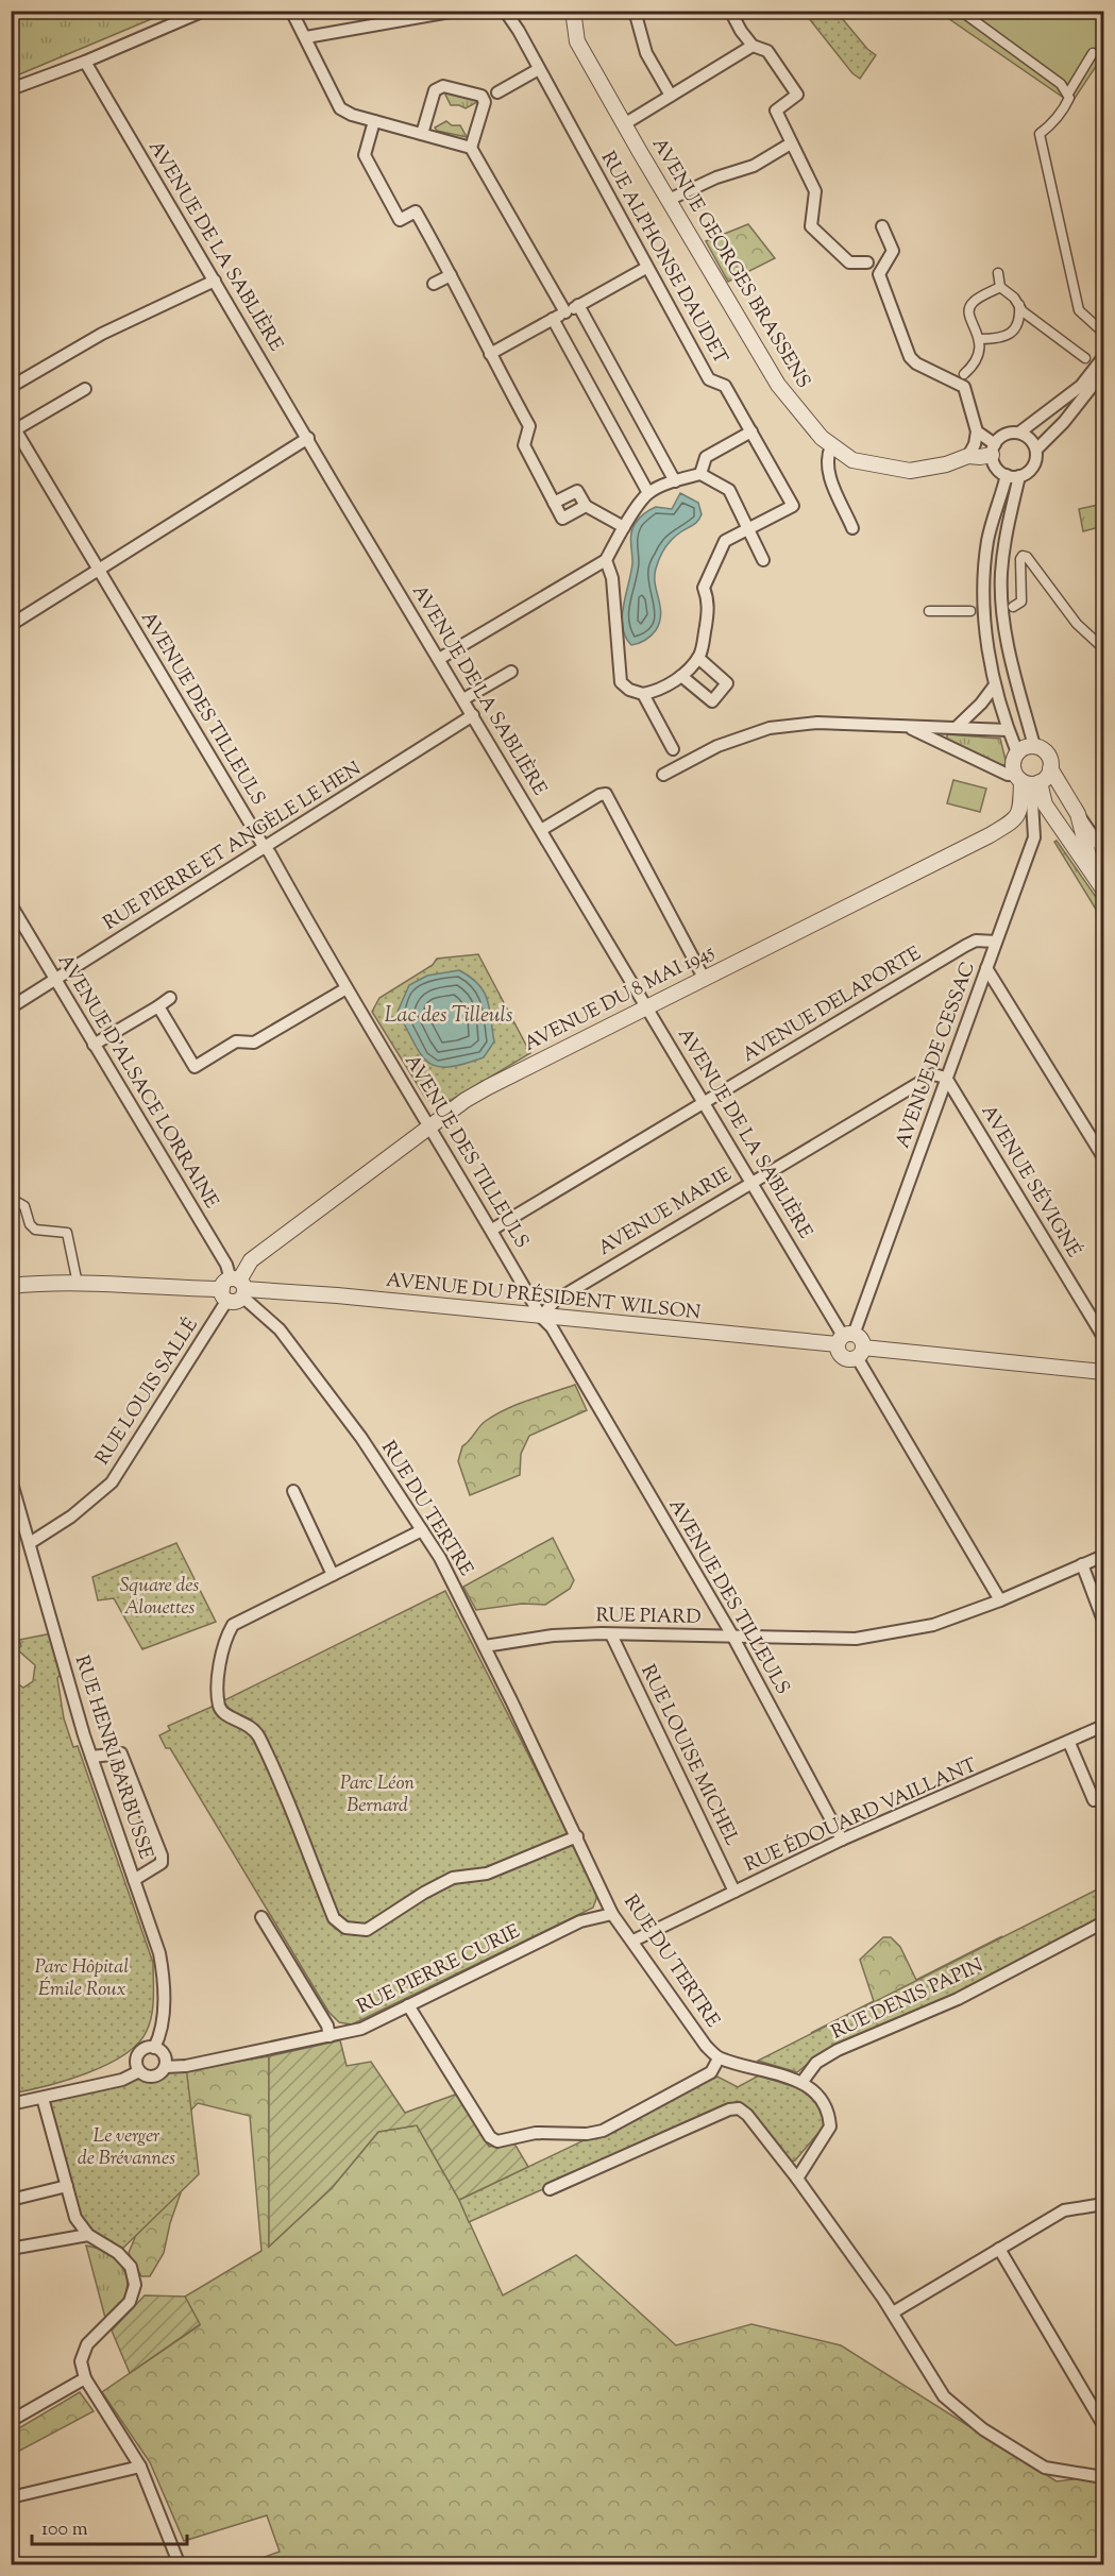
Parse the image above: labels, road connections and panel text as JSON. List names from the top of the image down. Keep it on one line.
{"streets":{"street":["AVENUE DE LA SABLIÈRE","RUE ALPHONSE DAUDET","AVENUE GEORGES BRASSENS","AVENUE DES TILLEULS","RUE PIERRE ET ANGÈLE LE HEN","AVENUE DU 8 MAI 1945","AVENUE DELAPORTE","AVENUE DE CESSAC","AVENUE D'ALSACE LORRAINE","AVENUE SÉVIGNÉ","AVENUE MARIE","AVENUE DU PRÉSIDENT WILSON","RUE LOUIS SALLÉ","RUE DU TERTRE","RUE PIARD","RUE LOUISE MICHEL","RUE HENRI BARBUSSE","RUE ÉDOUARD VAILLANT","RUE PIERRE CURIE","RUE DENIS PAPIN"]},"crossings":[["AVENUE DE LA SABLIÈRE","RUE PIERRE ET ANGÈLE LE HEN"],["AVENUE DE LA SABLIÈRE","AVENUE DU 8 MAI 1945"],["AVENUE DE LA SABLIÈRE","AVENUE DELAPORTE"],["AVENUE DE LA SABLIÈRE","AVENUE DE CESSAC"],["AVENUE DE LA SABLIÈRE","AVENUE MARIE"],["AVENUE DE LA SABLIÈRE","AVENUE DU PRÉSIDENT WILSON"],["AVENUE DES TILLEULS","RUE PIERRE ET ANGÈLE LE HEN"],["AVENUE DES TILLEULS","AVENUE DU 8 MAI 1945"],["AVENUE DES TILLEULS","AVENUE DELAPORTE"],["AVENUE DES TILLEULS","AVENUE MARIE"],["AVENUE DES TILLEULS","AVENUE DU PRÉSIDENT WILSON"],["AVENUE DES TILLEULS","RUE PIARD"],["AVENUE DES TILLEULS","RUE ÉDOUARD VAILLANT"],["RUE PIERRE ET ANGÈLE LE HEN","AVENUE D'ALSACE LORRAINE"],["AVENUE DU 8 MAI 1945","AVENUE DE CESSAC"],["AVENUE DU 8 MAI 1945","AVENUE D'ALSACE LORRAINE"],["AVENUE DU 8 MAI 1945","AVENUE DU PRÉSIDENT WILSON"],["AVENUE DU 8 MAI 1945","RUE LOUIS SALLÉ"],["AVENUE DU 8 MAI 1945","RUE DU TERTRE"],["AVENUE DELAPORTE","AVENUE DE CESSAC"],["AVENUE DE CESSAC","AVENUE SÉVIGNÉ"],["AVENUE DE CESSAC","AVENUE MARIE"],["AVENUE DE CESSAC","AVENUE DU PRÉSIDENT WILSON"],["AVENUE D'ALSACE LORRAINE","AVENUE DU PRÉSIDENT WILSON"],["AVENUE D'ALSACE LORRAINE","RUE LOUIS SALLÉ"],["AVENUE D'ALSACE LORRAINE","RUE DU TERTRE"],["AVENUE SÉVIGNÉ","AVENUE MARIE"],["AVENUE MARIE","AVENUE DU PRÉSIDENT WILSON"],["AVENUE DU PRÉSIDENT WILSON","RUE LOUIS SALLÉ"],["AVENUE DU PRÉSIDENT WILSON","RUE DU TERTRE"],["RUE LOUIS SALLÉ","RUE DU TERTRE"],["RUE LOUIS SALLÉ","RUE HENRI BARBUSSE"],["RUE DU TERTRE","RUE PIARD"],["RUE DU TERTRE","RUE ÉDOUARD VAILLANT"],["RUE DU TERTRE","RUE PIERRE CURIE"],["RUE PIARD","RUE LOUISE MICHEL"],["RUE LOUISE MICHEL","RUE ÉDOUARD VAILLANT"],["RUE HENRI BARBUSSE","RUE PIERRE CURIE"]],"water":["Lac des Tilleuls"],"parks":["Square des Alouettes","Parc Léon Bernard","Parc Hôpital Émile Roux","Le verger de Brévannes"],"scale_bar":"100 m"}
